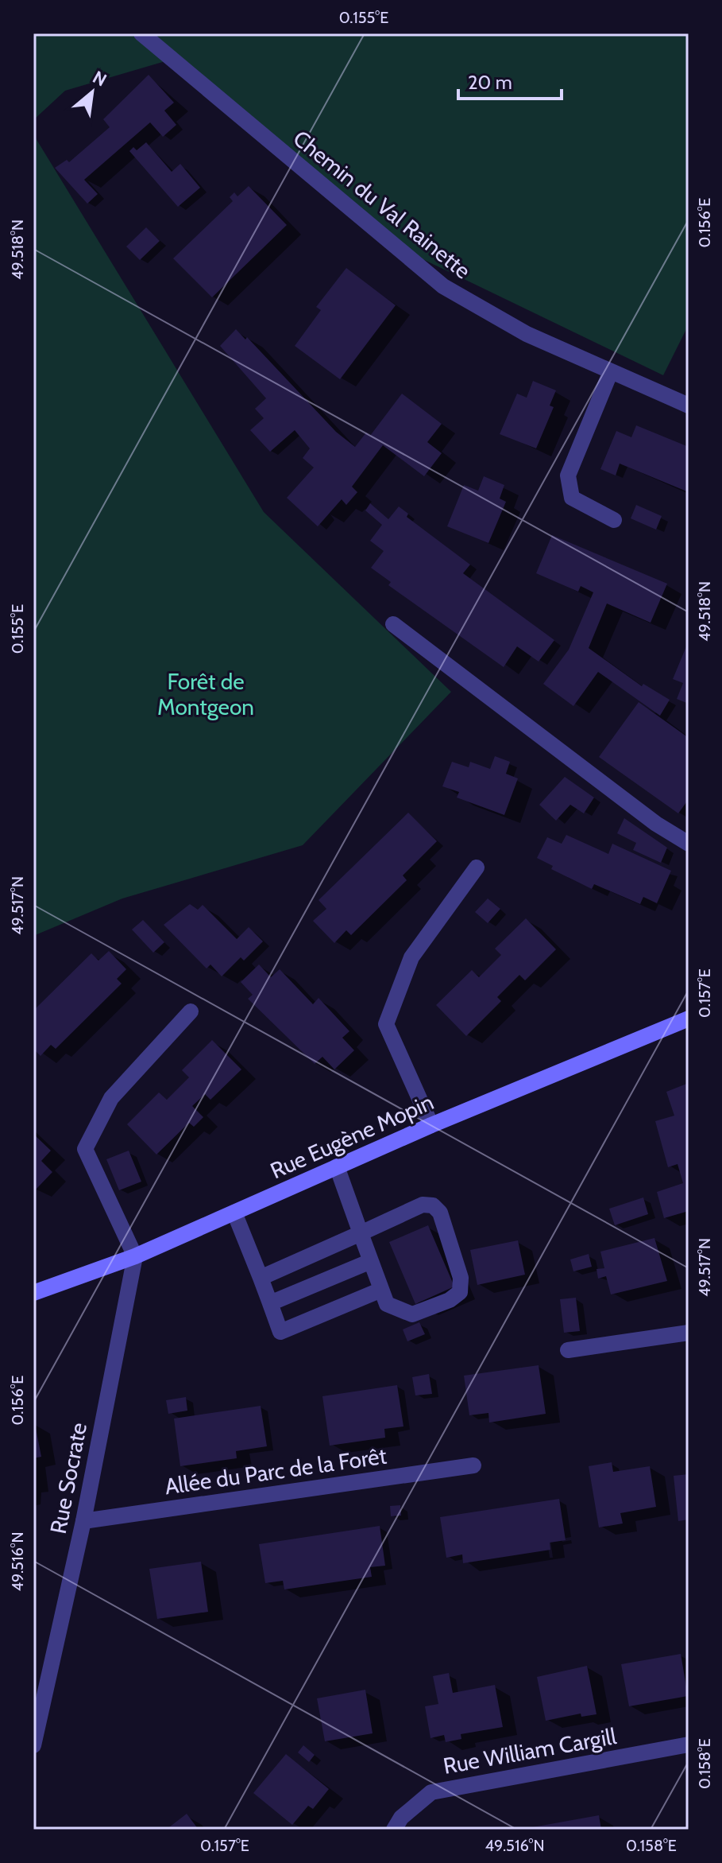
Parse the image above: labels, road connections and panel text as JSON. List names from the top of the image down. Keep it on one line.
{"streets":{"main road":["Rue Eugène Mopin"],"street":["Chemin du Val Rainette","Allée du Parc de la Forêt","Rue Socrate","Rue William Cargill"]},"crossings":[["Rue Eugène Mopin","Rue Socrate"],["Allée du Parc de la Forêt","Rue Socrate"]],"parks":["Forêt de Montgeon"],"scale_bar":"20 m","north":"top right","coordinates":["0.155°E","0.156°E","49.518°N","49.517°N","0.157°E","49.516°N","0.158°E"]}
